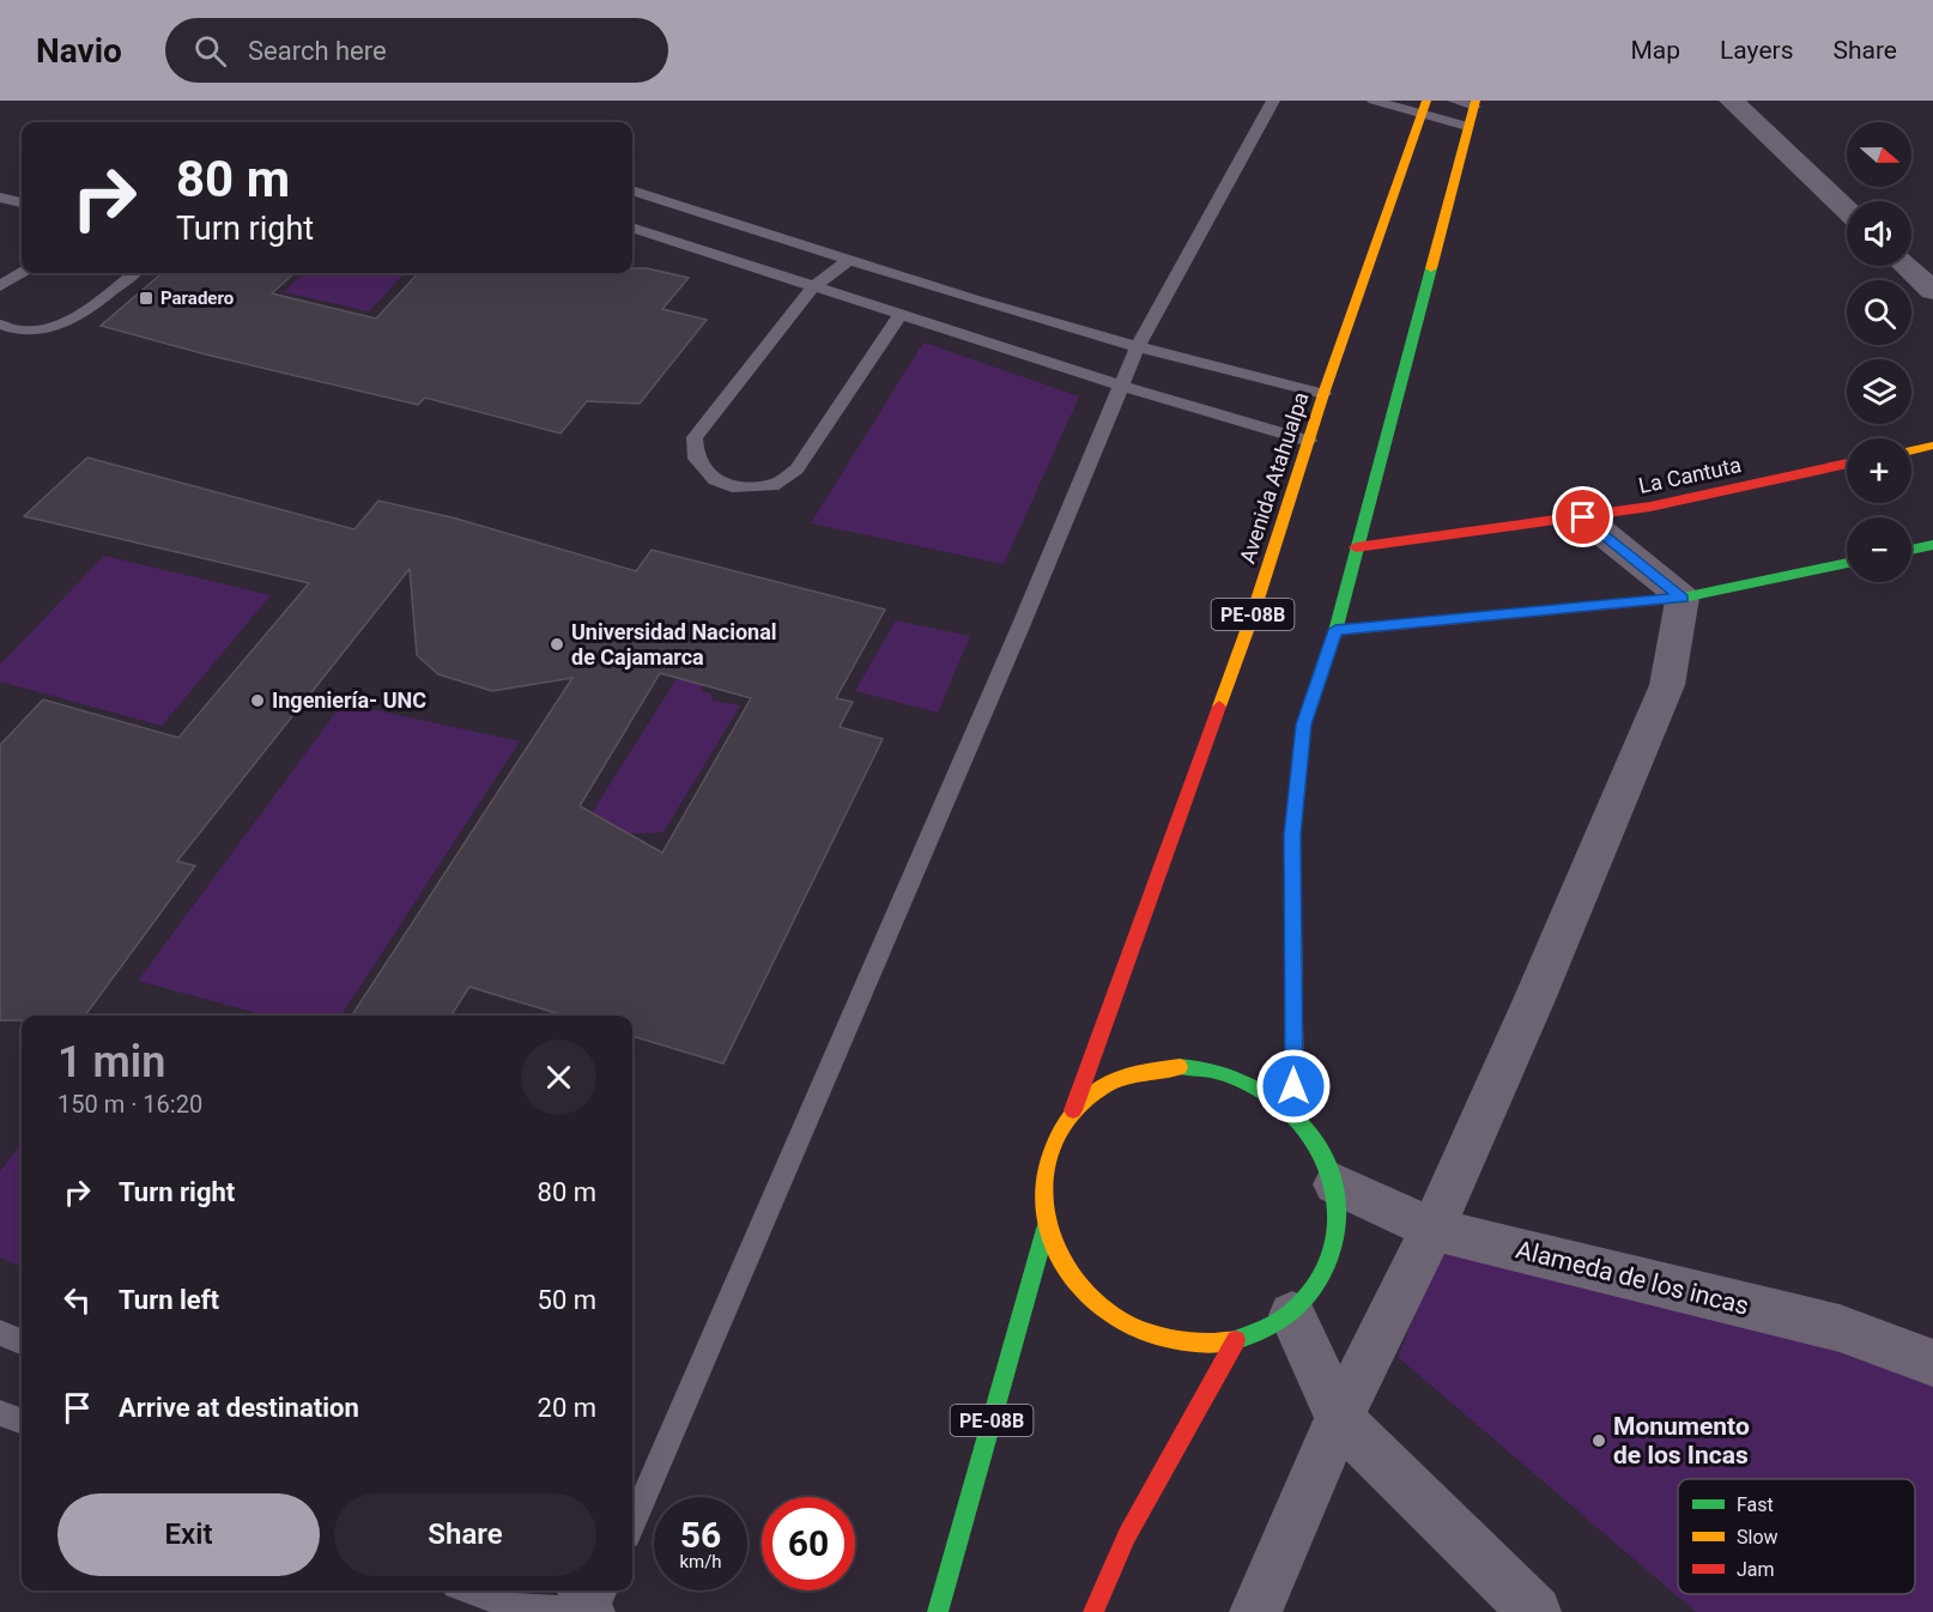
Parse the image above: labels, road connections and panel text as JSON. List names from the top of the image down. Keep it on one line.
{"streets":{"main road":["La Cantuta","Avenida Atahualpa","PE-08B"],"street":["Alameda de los incas"]},"crossings":[["Avenida Atahualpa","PE-08B"],["PE-08B","Alameda de los incas"]],"places":{"transit":["Paradero"],"other":["Universidad Nacional de Cajamarca","Ingeniería- UNC","Monumento de los Incas"]},"legend":["Fast","Slow","Jam"],"north":"right","page":{"header":"Navio","search":"Search here","nav":["Map","Layers","Share"],"map_buttons":["+","−"],"turn":["80 m","Turn right"],"heading":["1 min","150 m · 16:20"],"list":[{"name":"Turn right","value":"80 m"},{"name":"Turn left","value":"50 m"},{"name":"Arrive at destination","value":"20 m"}],"buttons":["Exit","Share"],"speed":"56 km/h","limit":"60"}}
